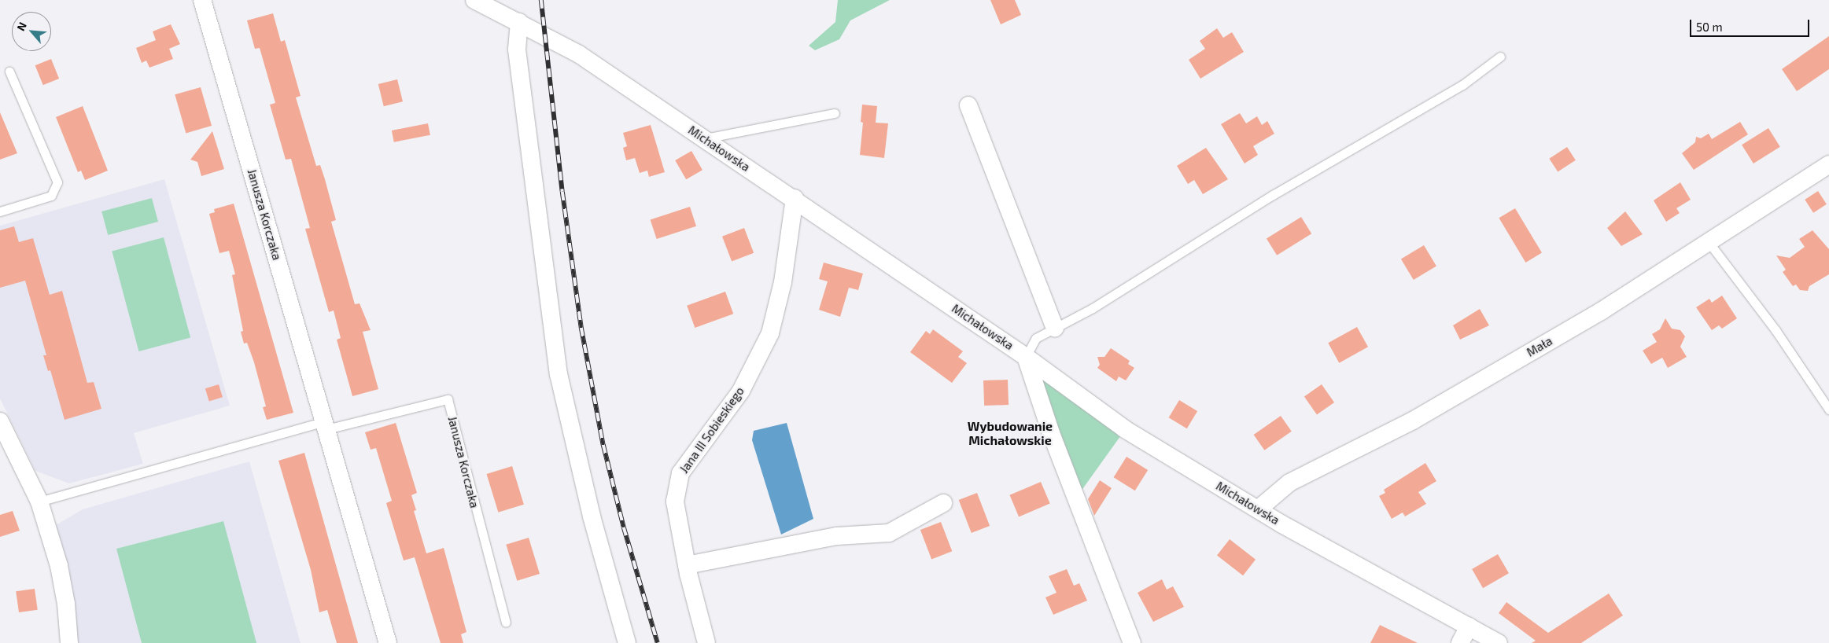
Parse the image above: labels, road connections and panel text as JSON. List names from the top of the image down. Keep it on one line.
{"streets":{"street":["Michałowska","Janusza Korczaka","Mała","Jana III Sobieskiego"]},"crossings":[["Michałowska","Mała"],["Michałowska","Jana III Sobieskiego"]],"districts":["Wybudowanie Michałowskie"],"scale_bar":"50 m","north":"top left"}
